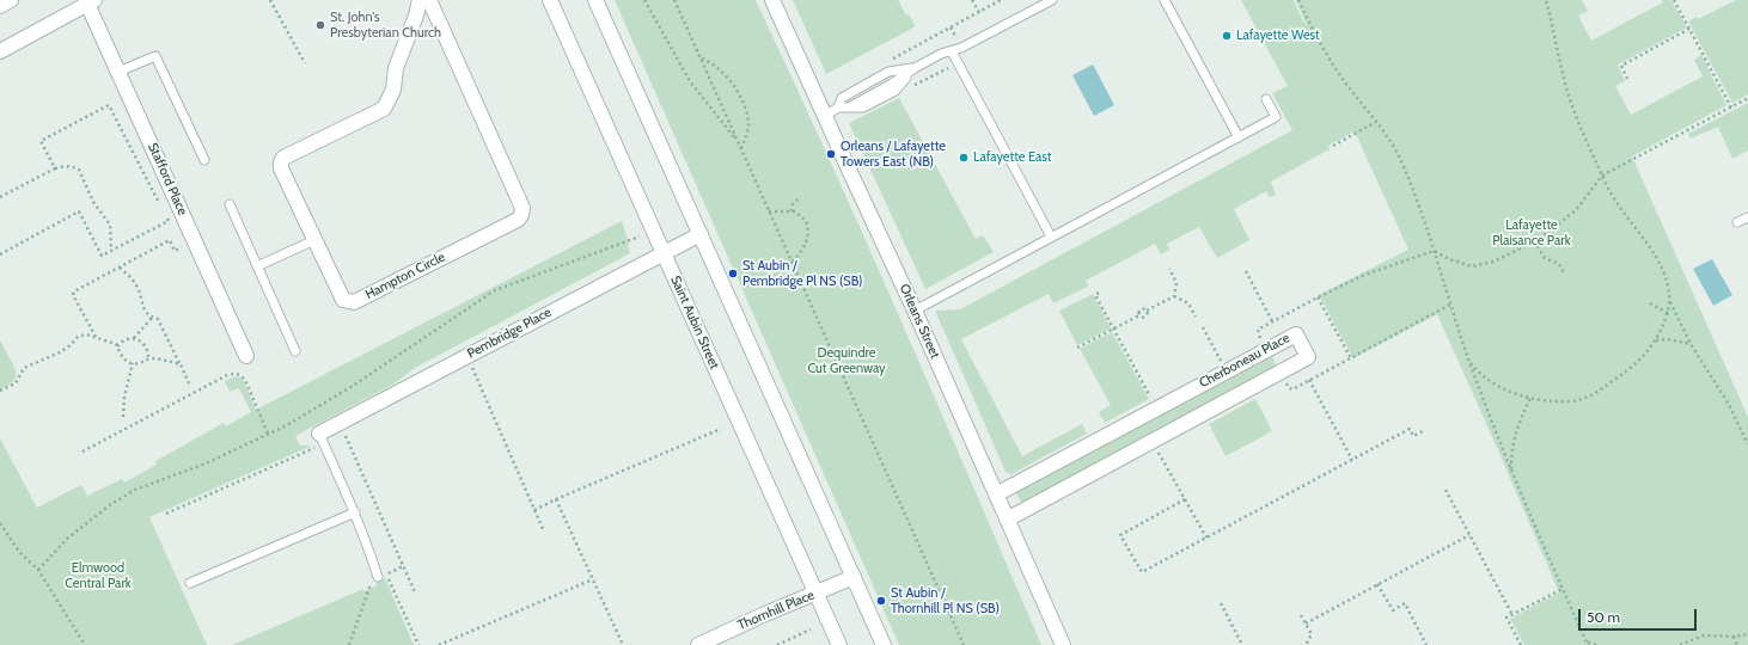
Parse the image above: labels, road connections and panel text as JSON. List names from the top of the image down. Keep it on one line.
{"streets":{"street":["Stafford Place","Hampton Circle","Orleans Street","Saint Aubin Street","Pembridge Place","Cherboneau Place","Thornhill Place"]},"crossings":[["Orleans Street","Cherboneau Place"],["Saint Aubin Street","Pembridge Place"],["Saint Aubin Street","Thornhill Place"]],"parks":["Lafayette Plaisance Park","Dequindre Cut Greenway","Elmwood Central Park"],"places":["St. John's Presbyterian Church","Lafayette West","Orleans / Lafayette Towers East (NB)","Lafayette East","St Aubin / Pembridge Pl NS (SB)","St Aubin / Thornhill Pl NS (SB)"],"scale_bar":"50 m"}
